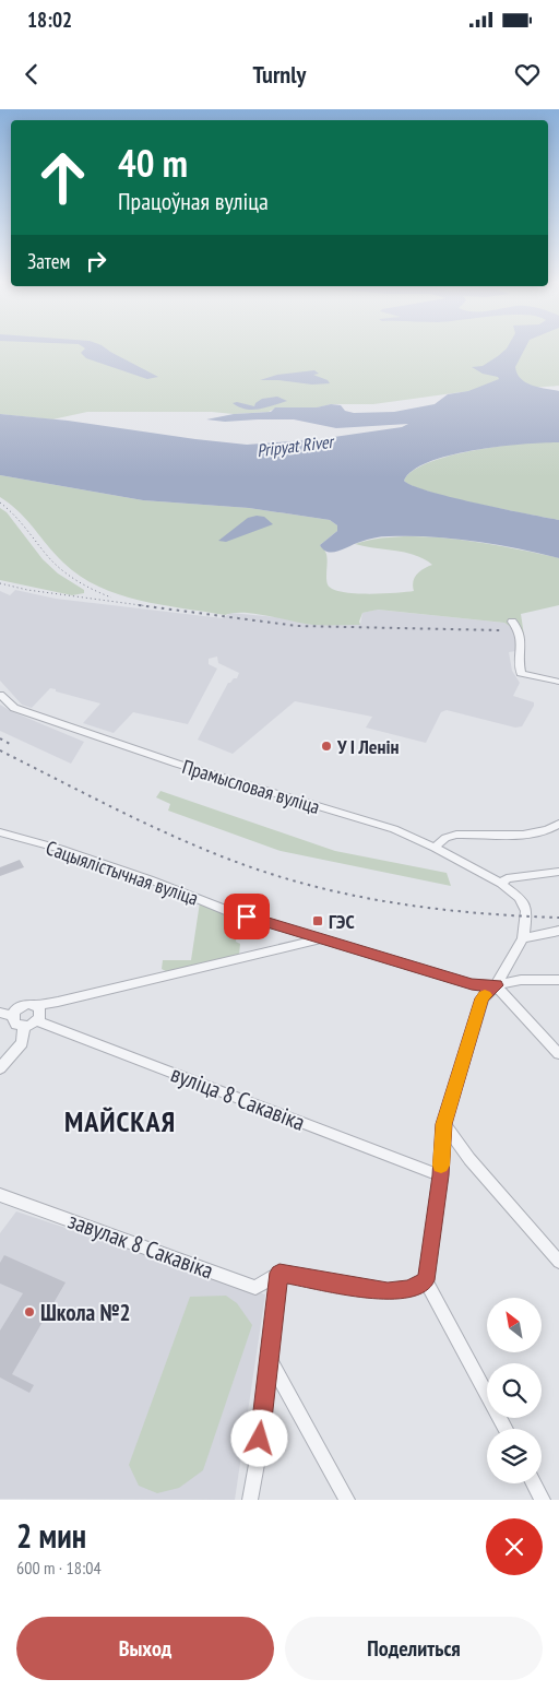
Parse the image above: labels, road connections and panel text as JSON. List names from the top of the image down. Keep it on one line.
{"streets":{"street":["Прамысловая вуліца","Сацыялістычная вуліца","вуліца 8 Сакавіка","завулак 8 Сакавіка"]},"districts":["МАЙСКАЯ"],"water":["Pripyat River"],"places":{"other":["У І Ленін","Школа №2"],"transit":["ГЭС"]},"north":"top left","page":{"status":"18:02","header":"Turnly","turn":["40 m","Працоўная вуліца"],"then":"Затем","heading":["2 мин","600 m · 18:04"],"buttons":["Выход","Поделиться"]}}
